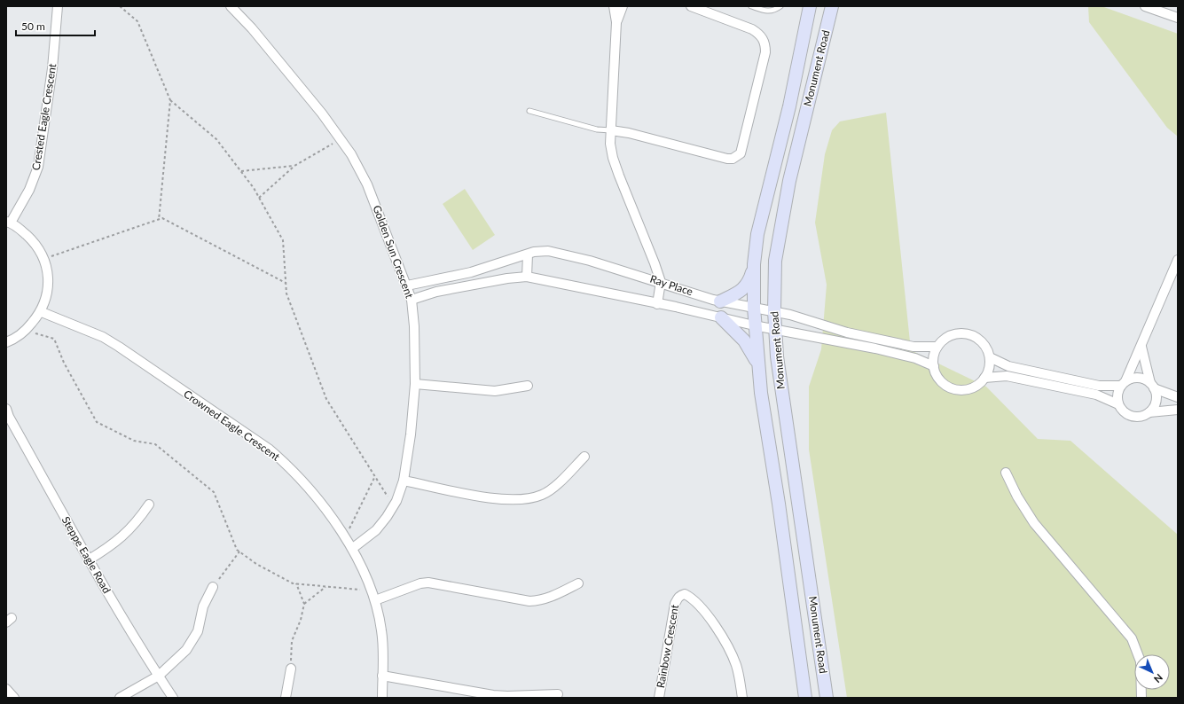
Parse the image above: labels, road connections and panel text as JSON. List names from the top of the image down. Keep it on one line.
{"streets":{"main road":["Monument Road"],"street":["Crested Eagle Crescent","Golden Sun Crescent","Ray Place","Crowned Eagle Crescent","Steppe Eagle Road","Rainbow Crescent"]},"crossings":[["Monument Road","Ray Place"],["Golden Sun Crescent","Ray Place"],["Golden Sun Crescent","Crowned Eagle Crescent"]],"scale_bar":"50 m","north":"bottom right"}
